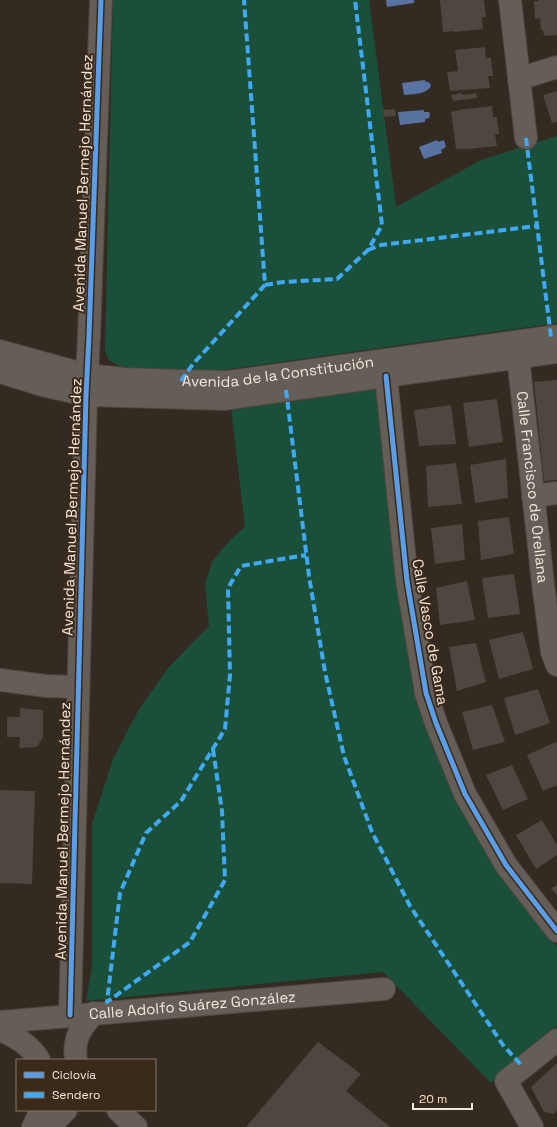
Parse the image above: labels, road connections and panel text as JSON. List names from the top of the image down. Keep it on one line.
{"streets":{"street":["Avenida Manuel Bermejo Hernández","Avenida de la Constitución","Calle Francisco de Orellana","Calle Vasco de Gama","Calle Adolfo Suárez González"]},"crossings":[["Avenida Manuel Bermejo Hernández","Avenida de la Constitución"],["Avenida Manuel Bermejo Hernández","Calle Adolfo Suárez González"],["Avenida de la Constitución","Calle Francisco de Orellana"],["Avenida de la Constitución","Calle Vasco de Gama"]],"legend":["Ciclovía","Sendero"],"scale_bar":"20 m"}
